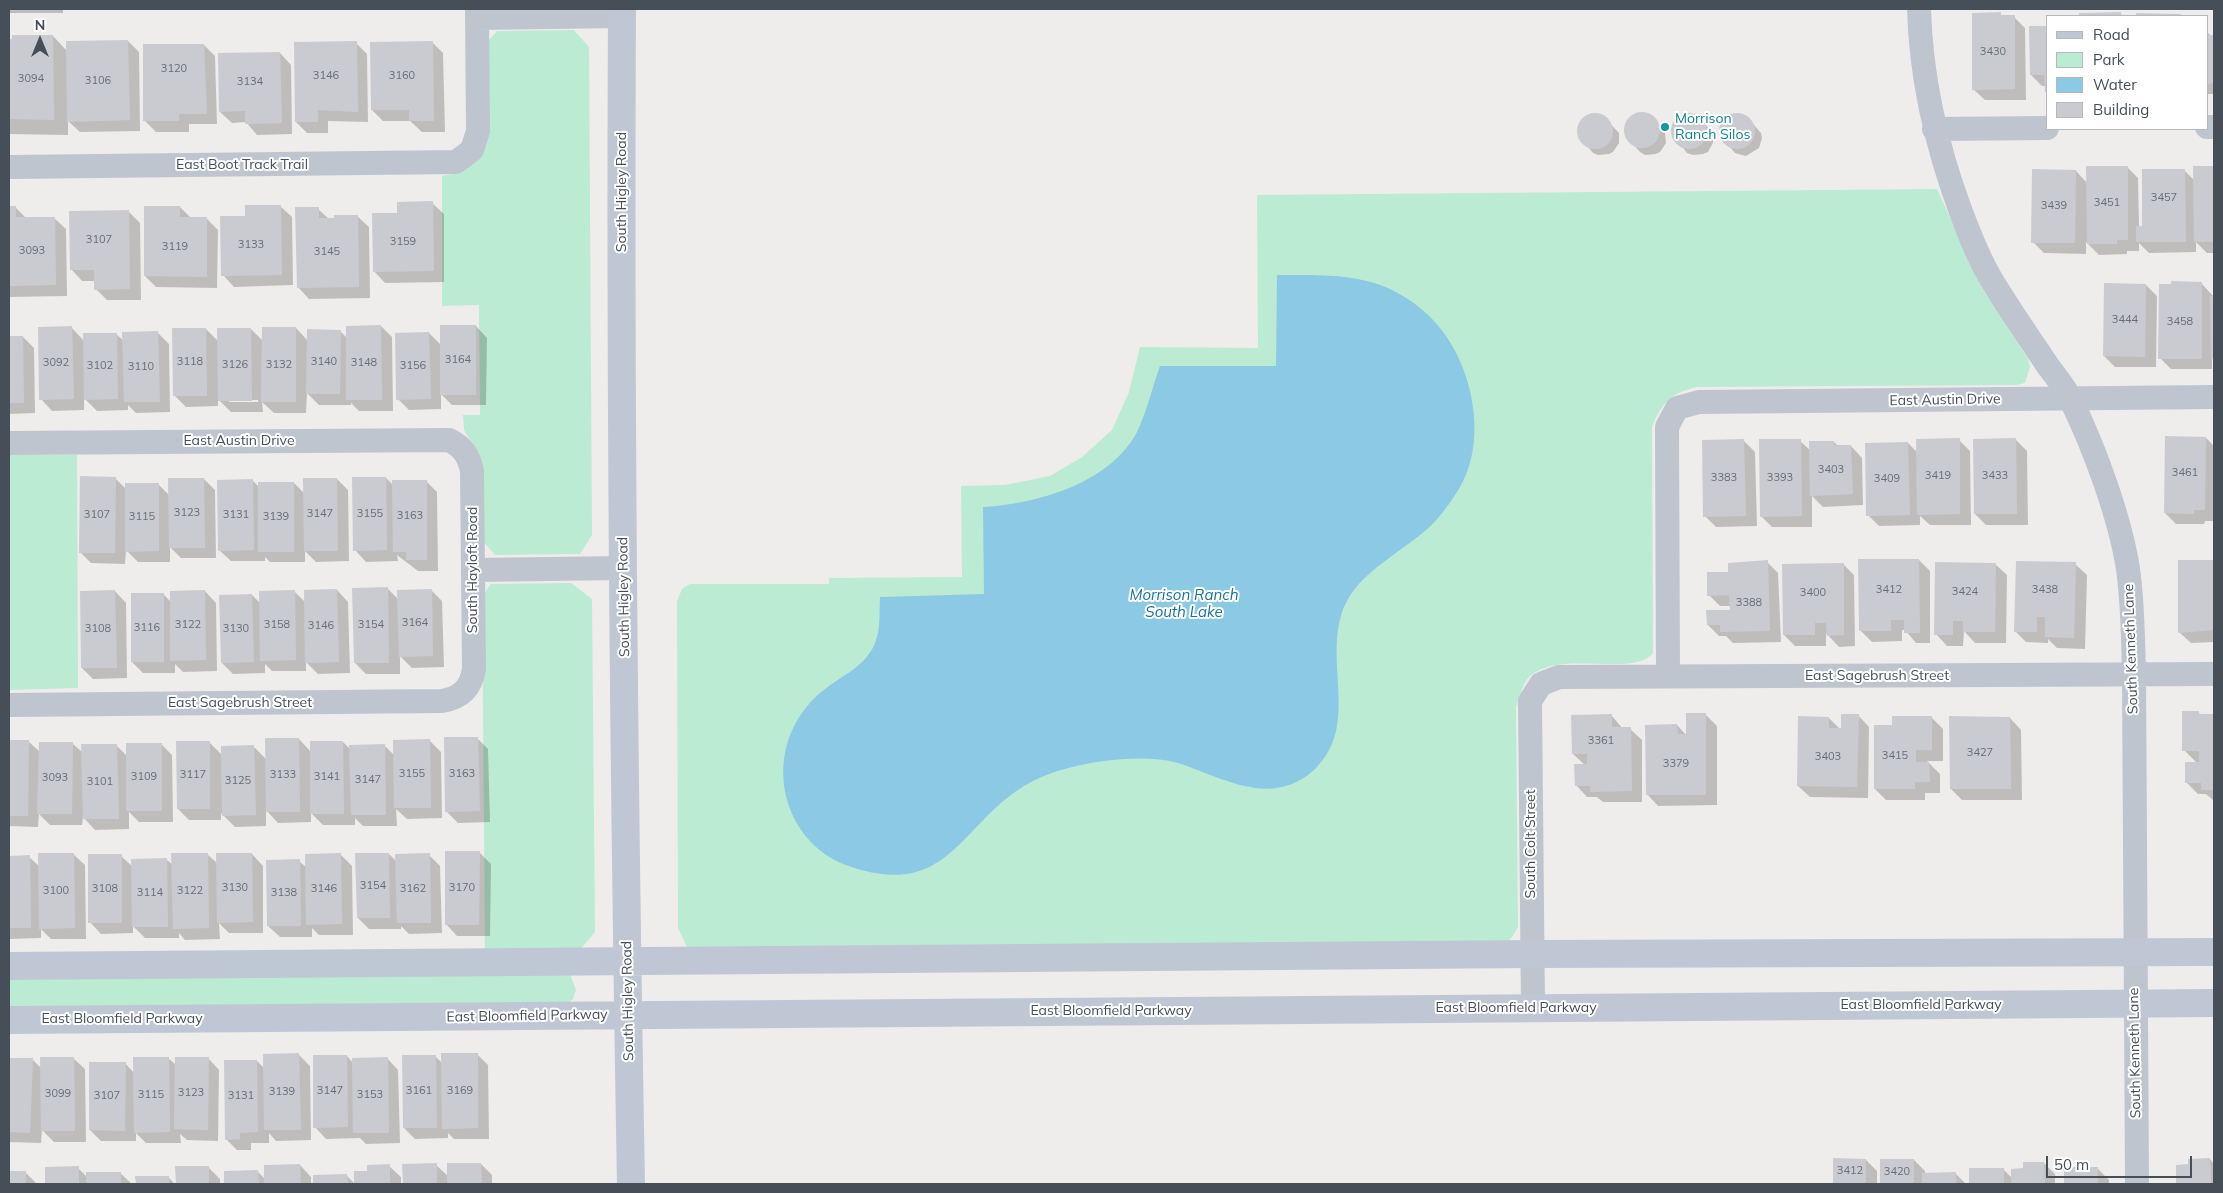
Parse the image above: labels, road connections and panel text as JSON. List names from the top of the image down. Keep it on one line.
{"streets":{"street":["East Boot Track Trail","South Higley Road","East Austin Drive","South Hayloft Road","South Kenneth Lane","East Sagebrush Street","South Colt Street","East Bloomfield Parkway"]},"crossings":[["South Higley Road","East Bloomfield Parkway"],["East Austin Drive","South Hayloft Road"],["East Austin Drive","South Kenneth Lane"],["East Austin Drive","East Sagebrush Street"],["South Hayloft Road","East Sagebrush Street"],["South Kenneth Lane","East Sagebrush Street"],["South Kenneth Lane","East Bloomfield Parkway"],["East Sagebrush Street","South Colt Street"],["South Colt Street","East Bloomfield Parkway"]],"water":["Morrison Ranch South Lake"],"places":["Morrison Ranch Silos"],"house_numbers":["3430","3120","3146","3160","3094","3106","3134","3457","3451","3439","3107","3159","3133","3119","3093","3145","3444","3458","3164","3118","3140","3092","3148","3126","3132","3102","3156","3110","3403","3461","3419","3433","3383","3393","3409","3123","3147","3155","3107","3131","3163","3115","3139","3412","3438","3424","3400","3388","3164","3122","3158","3154","3146","3116","3108","3130","3361","3427","3415","3403","3379","3155","3163","3117","3133","3109","3141","3093","3147","3125","3101","3154","3130","3170","3108","3146","3162","3100","3122","3114","3138","3147","3161","3169","3139","3123","3099","3115","3153","3107","3131","3412","3420"],"legend":["Road","Park","Water","Building"],"scale_bar":"50 m","north":"top"}
